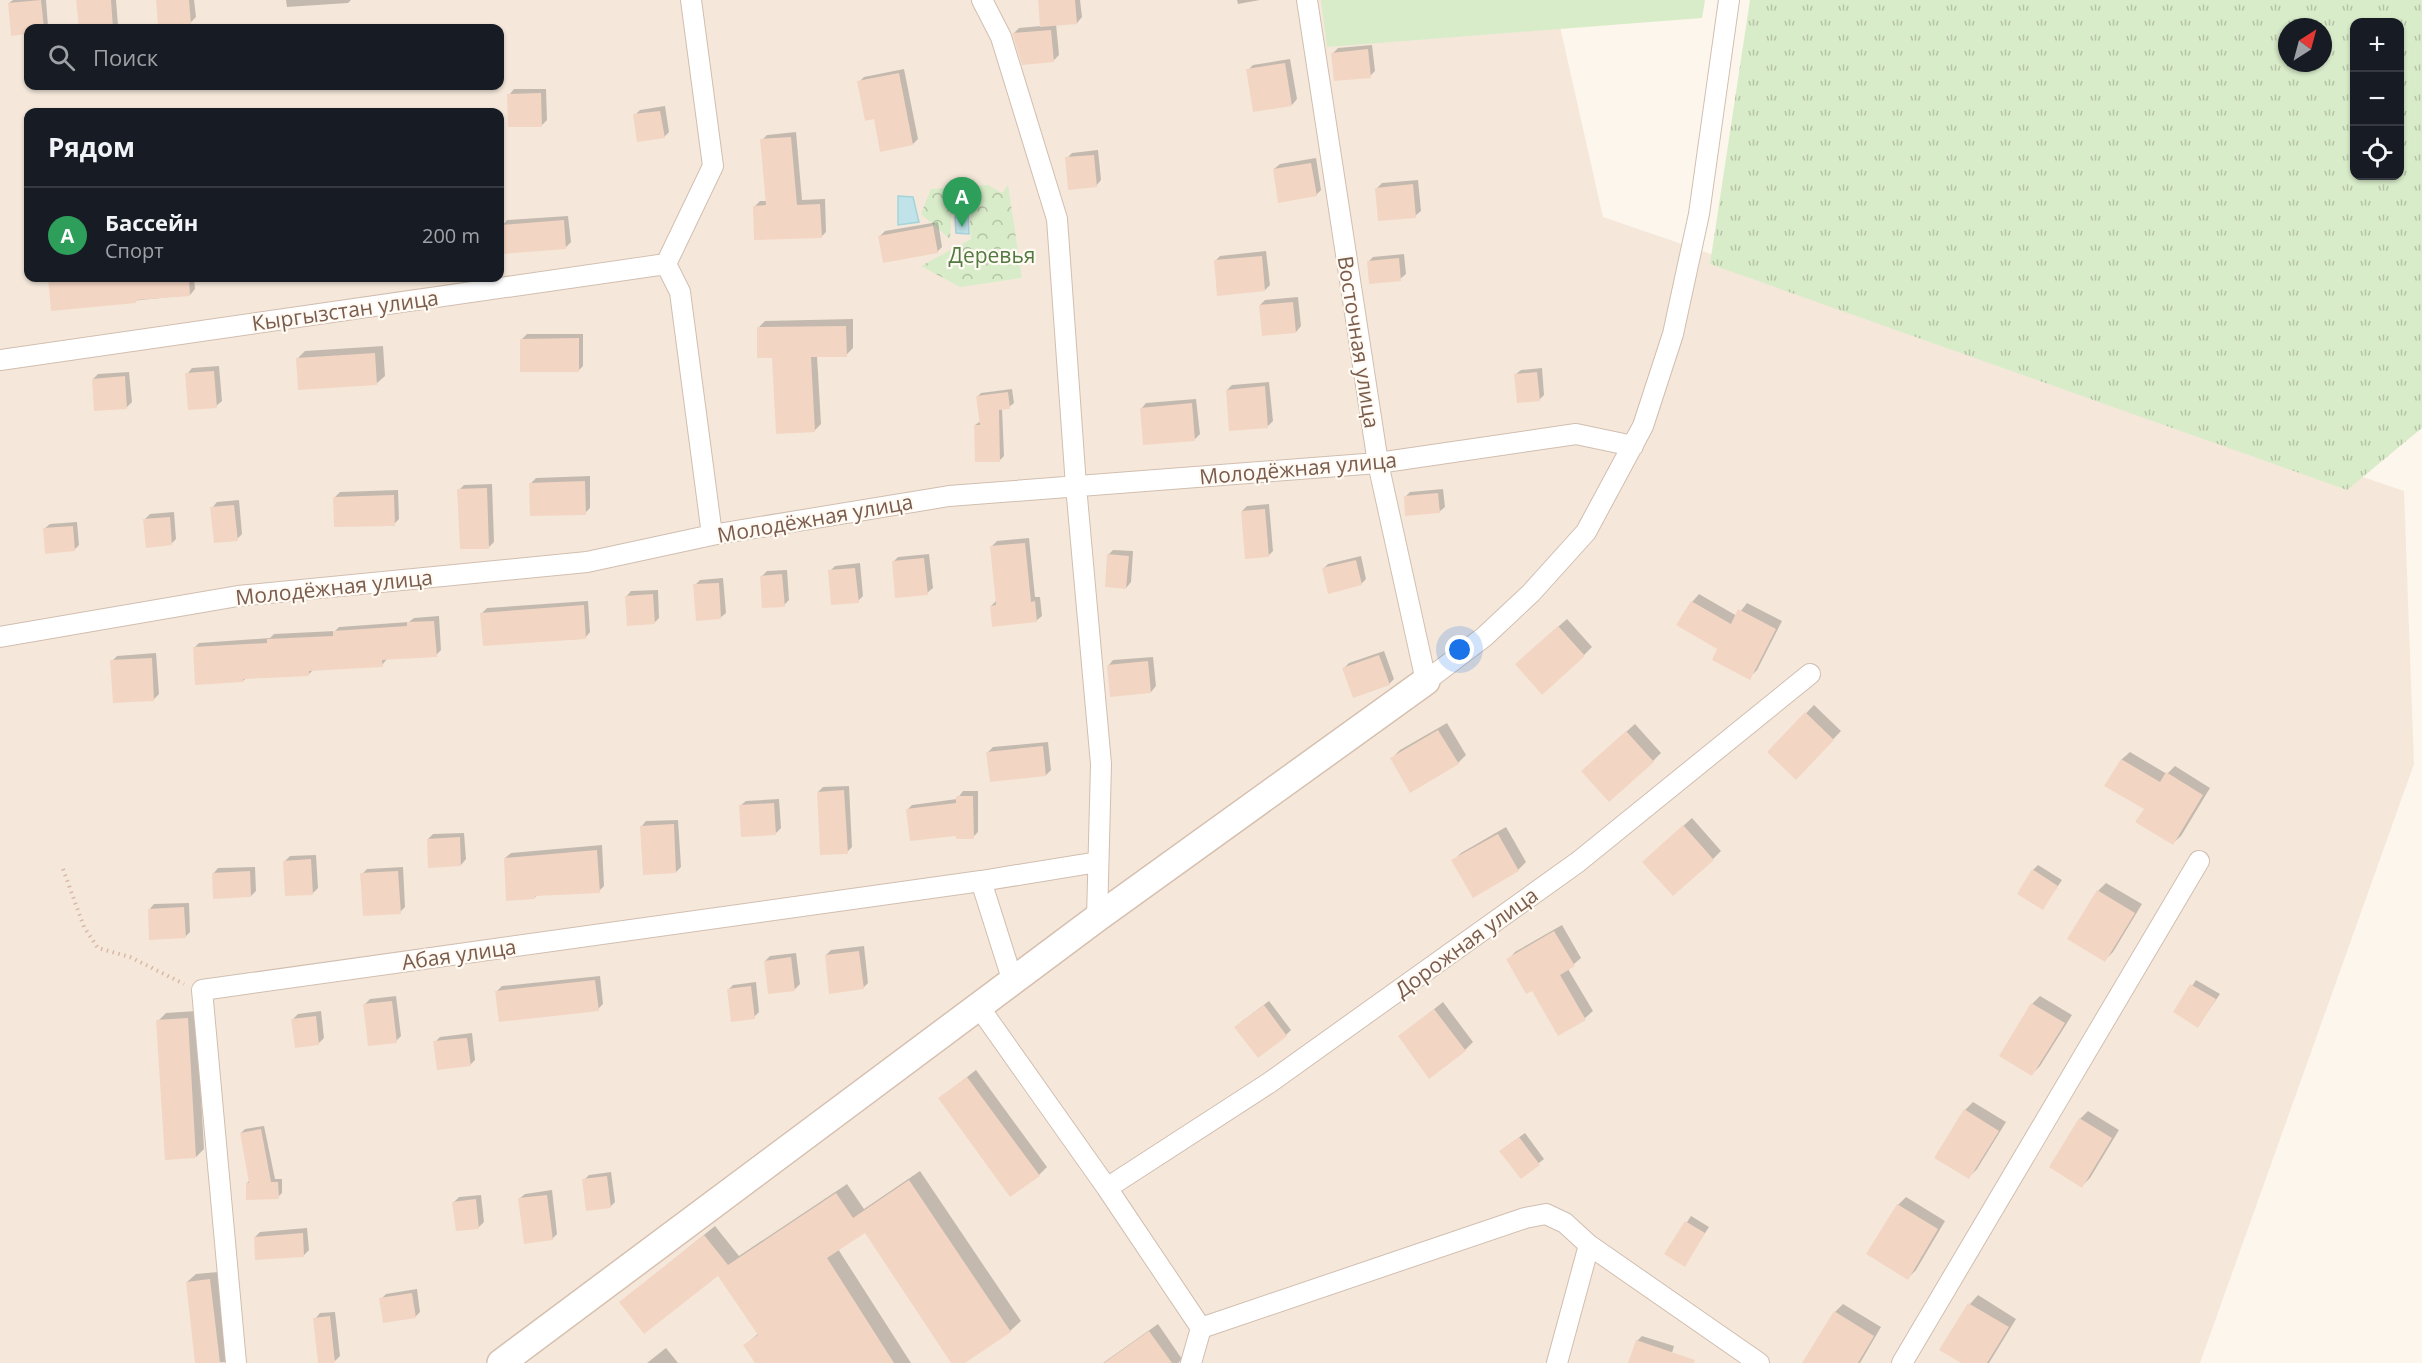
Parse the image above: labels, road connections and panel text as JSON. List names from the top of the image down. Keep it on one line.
{"streets":{"street":["Кыргызстан улица","Восточная улица","Молодёжная улица","Дорожная улица","Абая улица"]},"crossings":[["Восточная улица","Молодёжная улица"]],"parks":["Деревья"],"north":"top right","page":{"map_buttons":["+","−"],"search":"Поиск","heading":"Рядом","pins":"A","list":[{"mark":"A","name":"Бассейн","note":"Спорт","value":"200 m"}]}}
